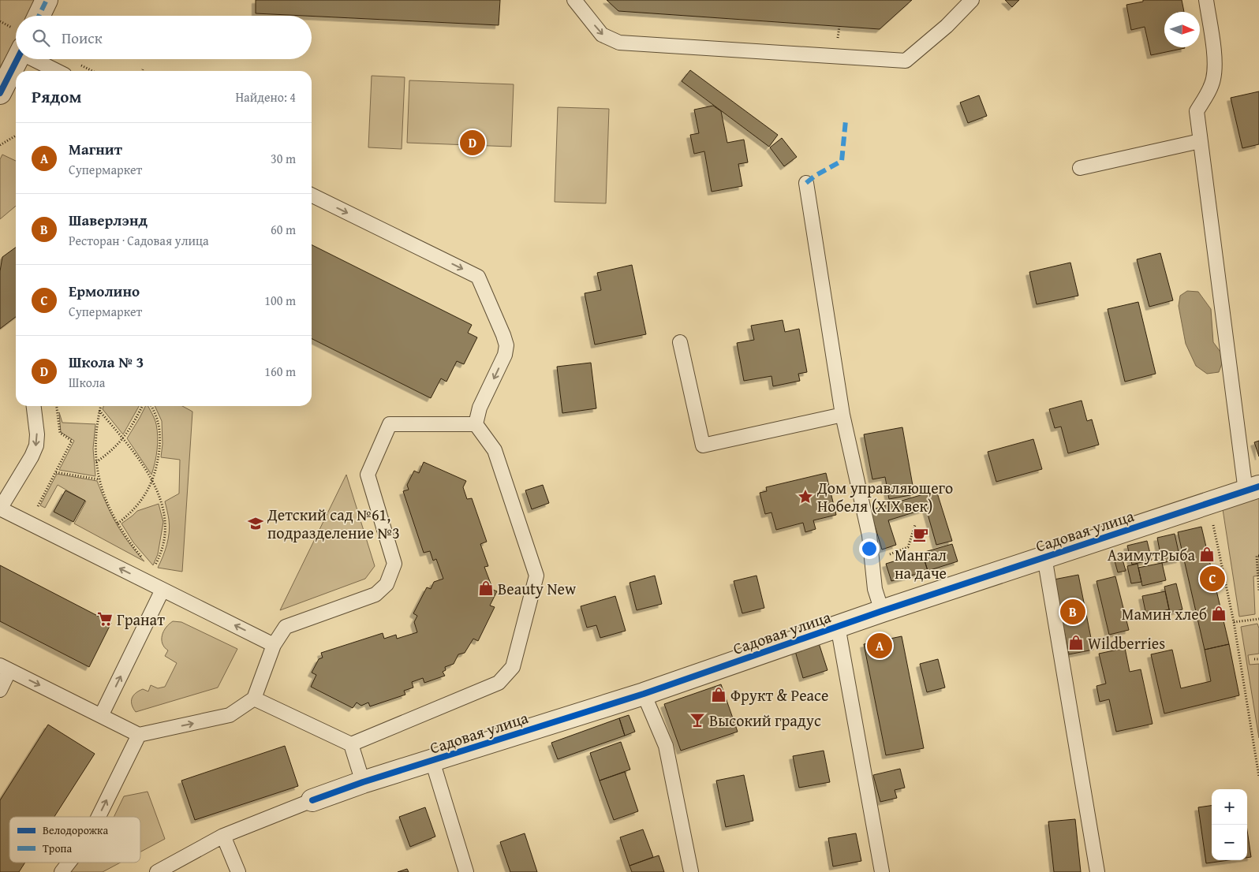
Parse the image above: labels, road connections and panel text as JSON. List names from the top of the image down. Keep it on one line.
{"streets":{"street":["Садовая улица"]},"places":{"place":["Дом управляющего Нобеля (XIX век)"],"school or university":["Детский сад №61, подразделение №3"],"cafe":["Мангал на даче"],"shop":["АзимутРыба","Beauty New","Мамин хлеб","Wildberries","Фрукт & Peace"],"supermarket":["Гранат"],"bar":["Высокий градус"]},"legend":["Велодорожка","Тропа"],"north":"right","page":{"search":"Поиск","heading":["Рядом","Найдено: 4"],"list":[{"mark":"A","name":"Магнит","note":"Супермаркет","value":"30 m"},{"mark":"B","name":"Шаверлэнд","note":"Ресторан · Садовая улица","value":"60 m"},{"mark":"C","name":"Ермолино","note":"Супермаркет","value":"100 m"},{"mark":"D","name":"Школа № 3","note":"Школа","value":"160 m"}],"pins":["D","C","B","A"],"map_buttons":["+","−"]}}
